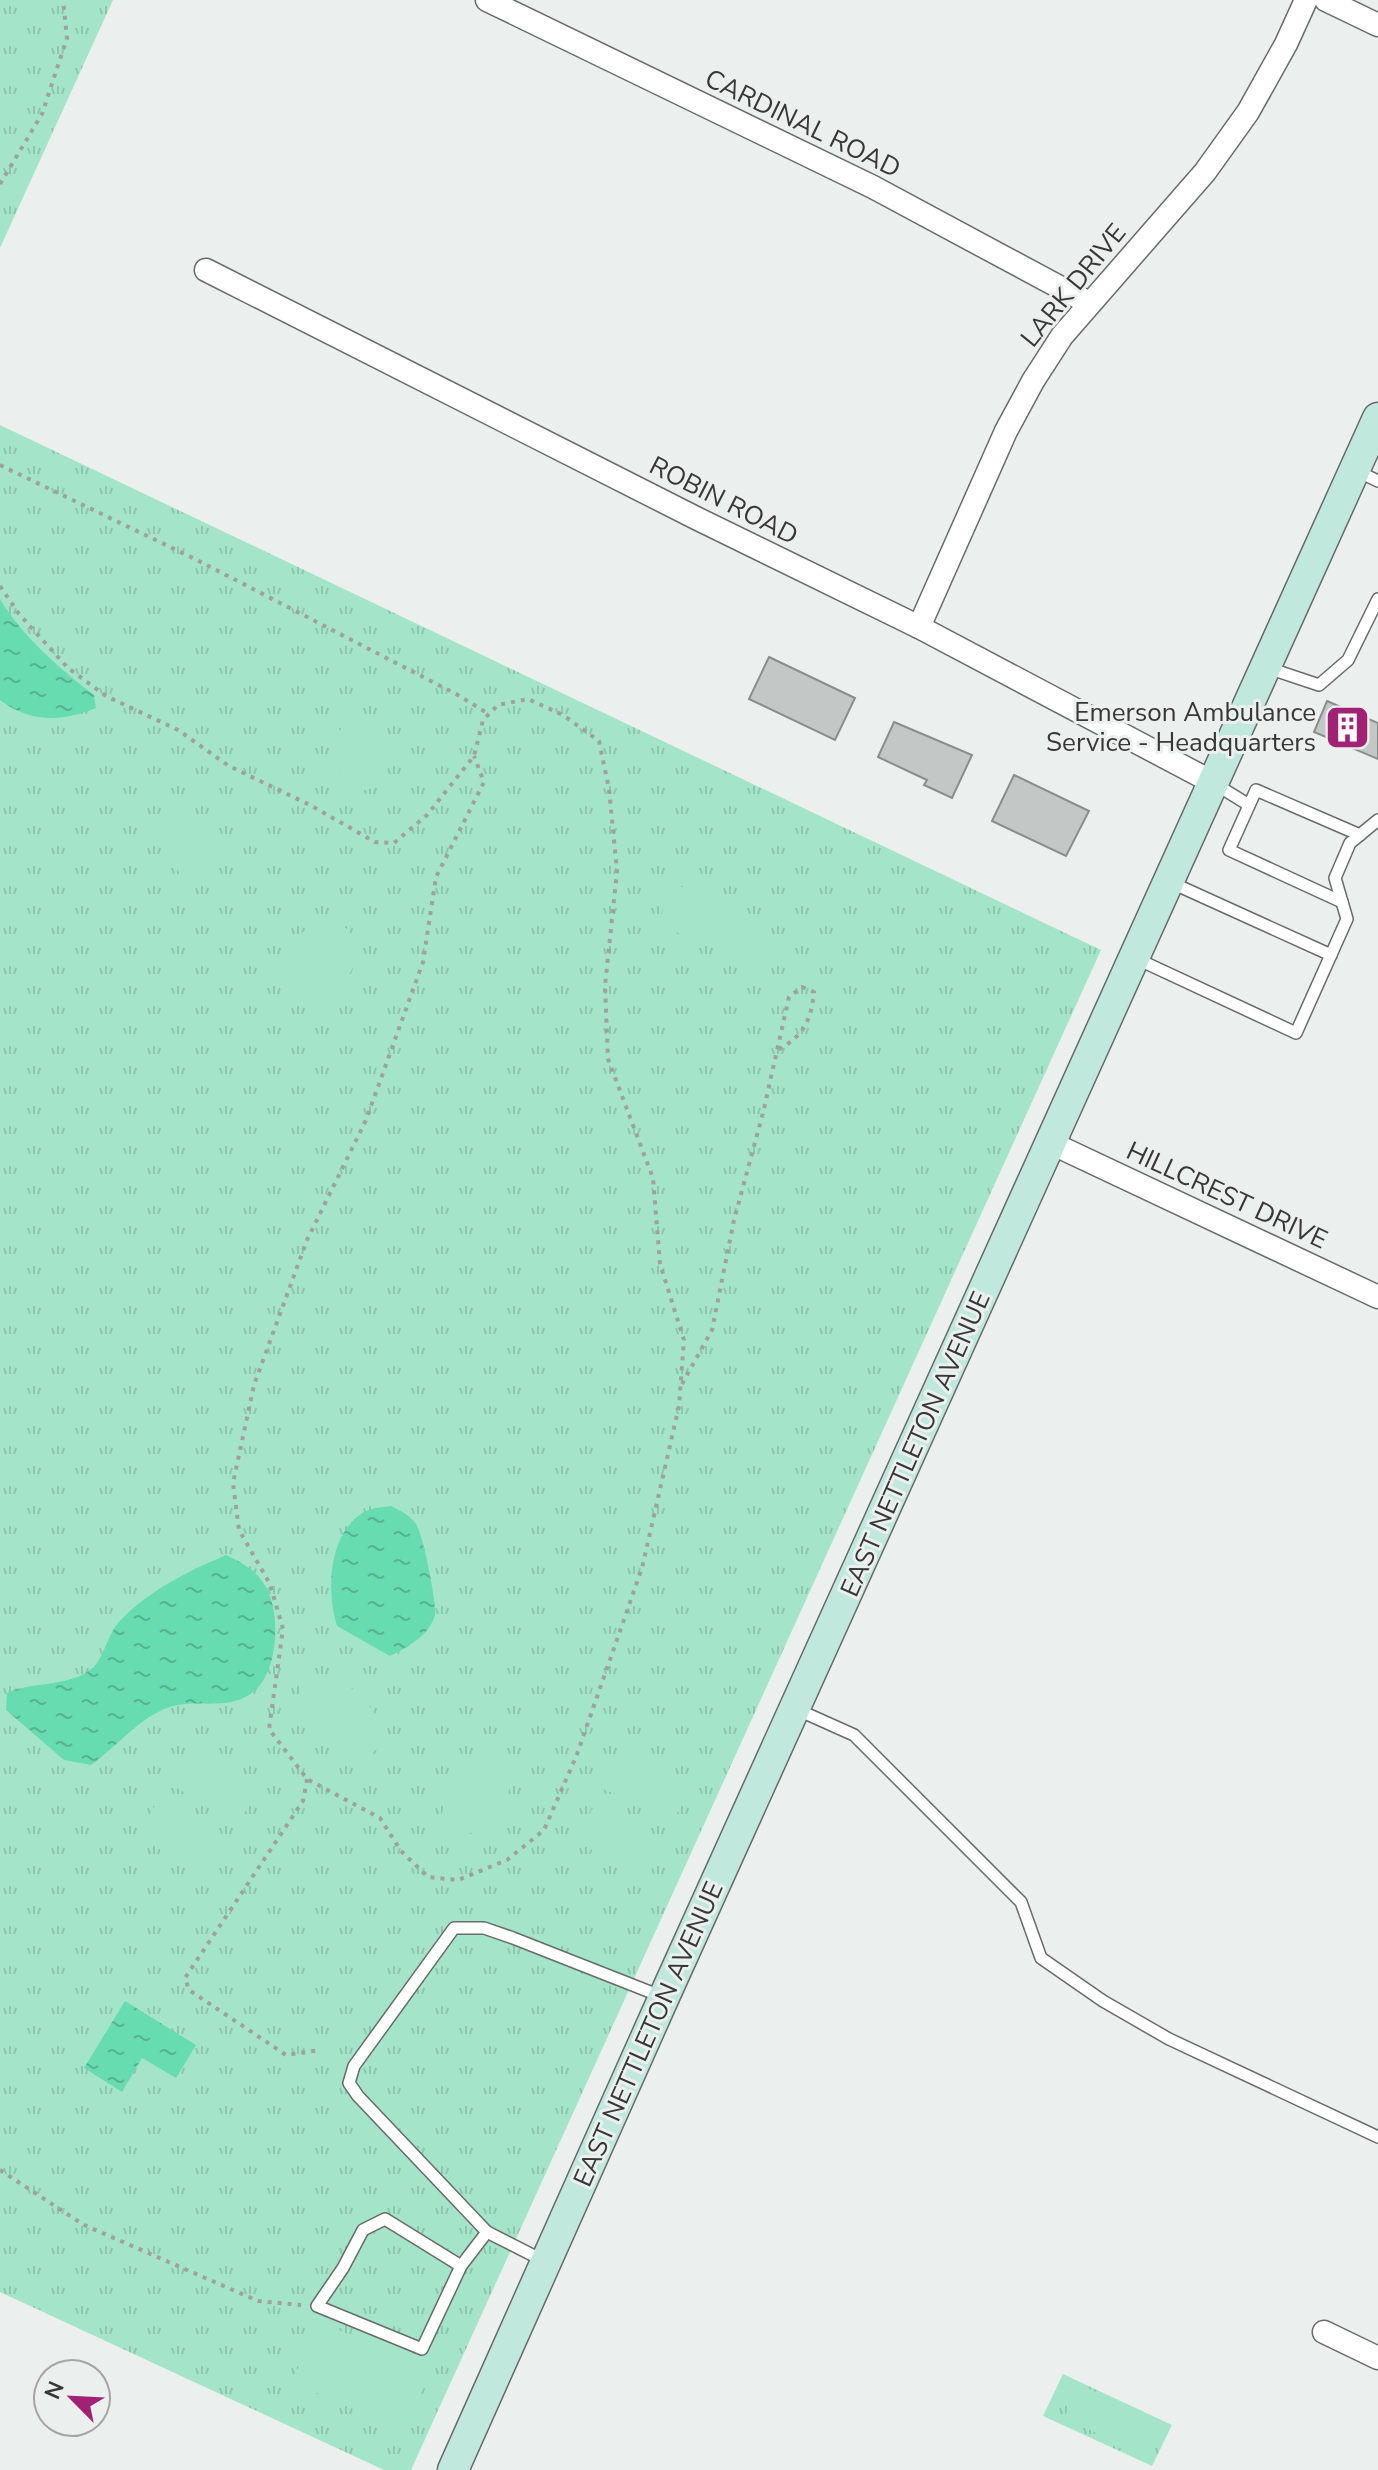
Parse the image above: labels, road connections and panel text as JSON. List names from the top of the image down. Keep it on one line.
{"streets":{"main road":["EAST NETTLETON AVENUE"],"street":["CARDINAL ROAD","LARK DRIVE","ROBIN ROAD","HILLCREST DRIVE"]},"crossings":[["CARDINAL ROAD","LARK DRIVE"],["LARK DRIVE","ROBIN ROAD"],["ROBIN ROAD","EAST NETTLETON AVENUE"],["HILLCREST DRIVE","EAST NETTLETON AVENUE"]],"places":{"building":["Emerson Ambulance Service - Headquarters"]},"north":"top left"}
